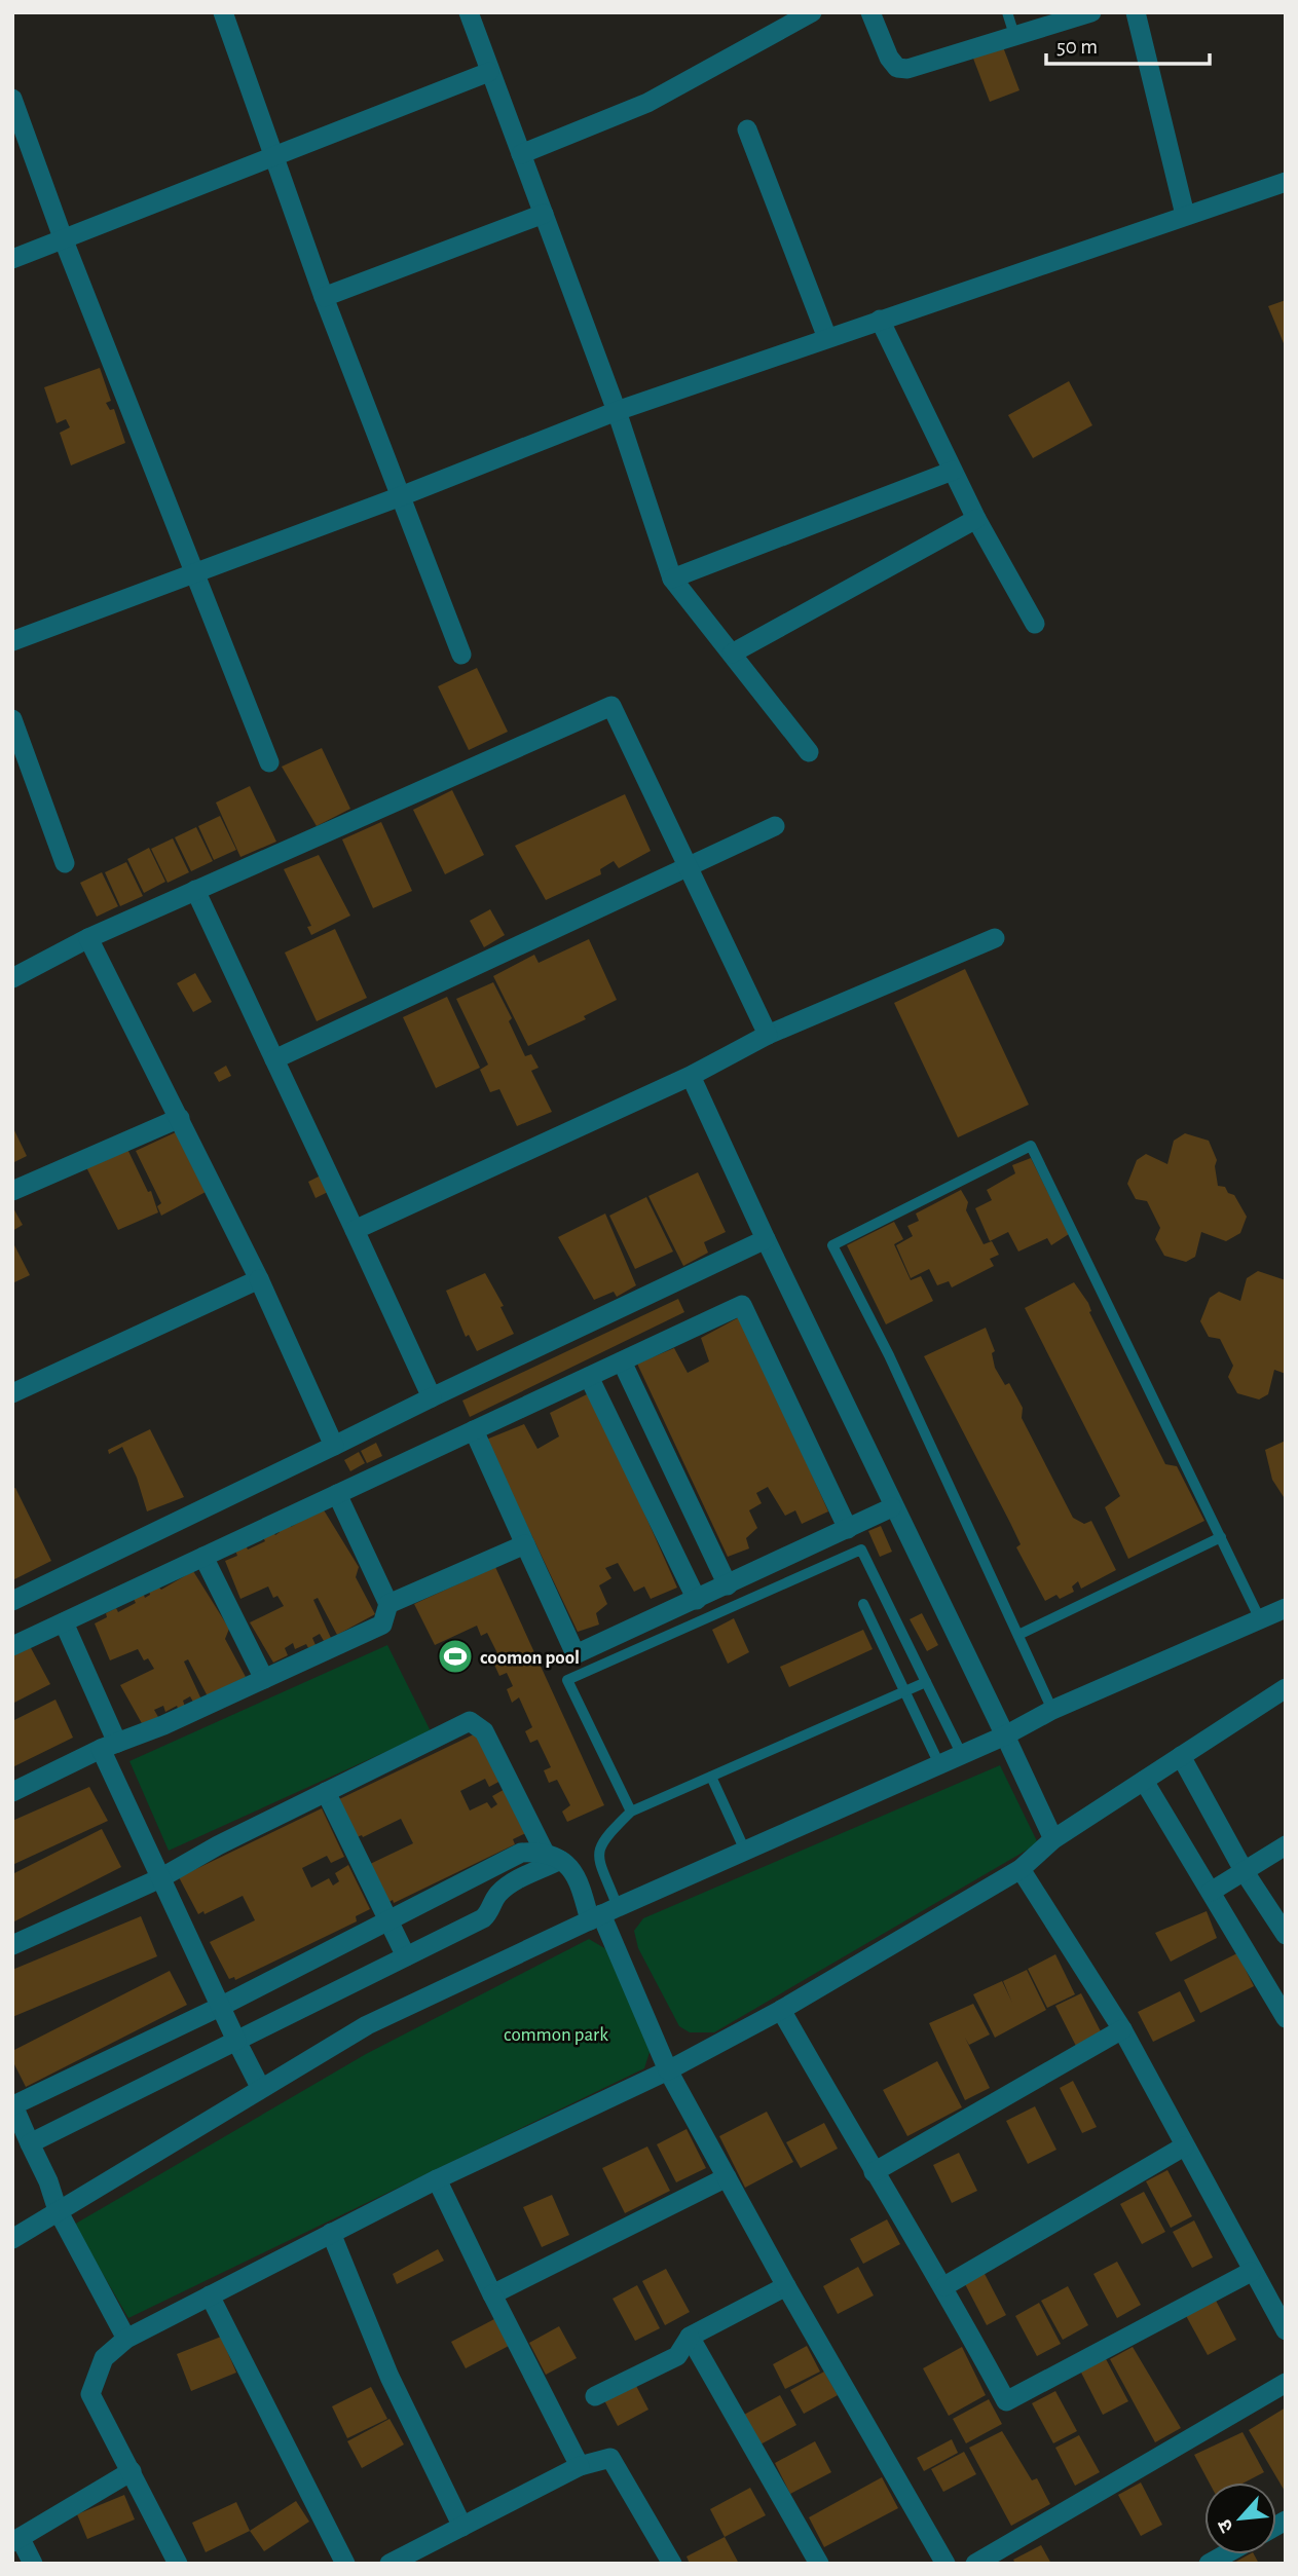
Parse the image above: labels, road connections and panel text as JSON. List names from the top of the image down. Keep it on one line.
{"parks":["common park"],"places":{"sports":["coomon pool"]},"scale_bar":"50 m","north":"bottom left"}
